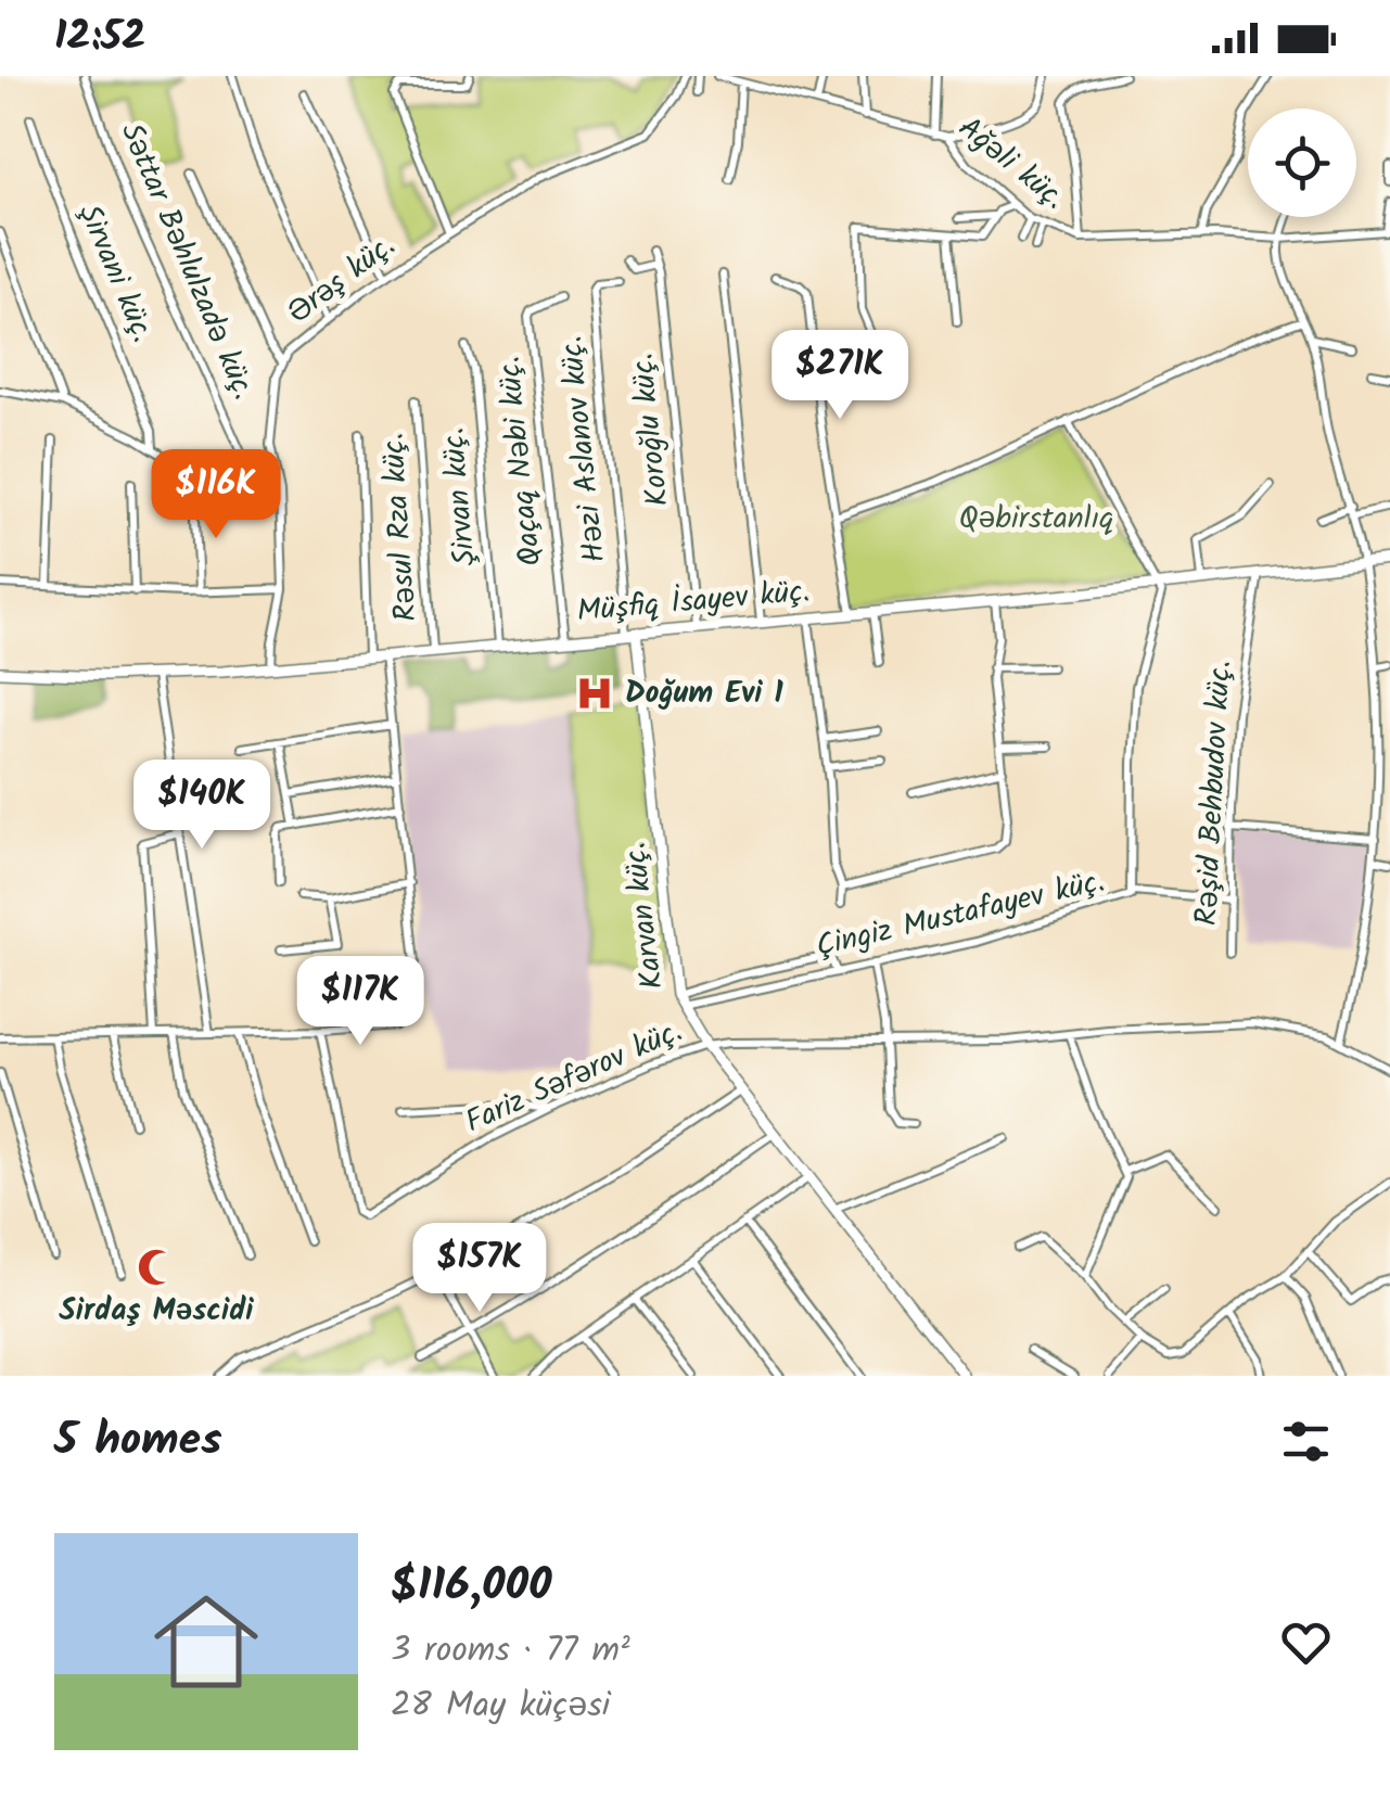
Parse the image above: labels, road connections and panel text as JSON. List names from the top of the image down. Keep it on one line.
{"streets":{"street":["Ağəli küç.","Səttar Bəhlulzadə küç.","Şirvani küç.","Ərəş küç.","Koroğlu küç.","Həzi Aslanov küç.","Qaçaq Nəbi küç.","Şirvan küç.","Rəsul Rza küç.","Müşfiq İsayev küç.","Rəşid Behbudov küç.","Çingiz Mustafayev küç.","Karvan küç.","Fariz Səfərov küç."]},"crossings":[["Ərəş küç.","Müşfiq İsayev küç."],["Koroğlu küç.","Müşfiq İsayev küç."],["Həzi Aslanov küç.","Müşfiq İsayev küç."],["Həzi Aslanov küç.","Karvan küç."],["Qaçaq Nəbi küç.","Müşfiq İsayev küç."],["Şirvan küç.","Müşfiq İsayev küç."],["Rəsul Rza küç.","Müşfiq İsayev küç."],["Müşfiq İsayev küç.","Rəşid Behbudov küç."],["Müşfiq İsayev küç.","Çingiz Mustafayev küç."],["Müşfiq İsayev küç.","Karvan küç."],["Çingiz Mustafayev küç.","Karvan küç."],["Karvan küç.","Fariz Səfərov küç."]],"parks":["Qəbirstanlıq"],"places":{"hospital":["Doğum Evi 1"],"mosque":["Sirdaş Məscidi"]},"page":{"status":"12:52","price":["$271K","$116K","$140K","$117K","$157K"],"heading":"5 homes","list":[{"name":"$116,000","note":"3 rooms · 77 m² · 28 May küçəsi"}]}}
